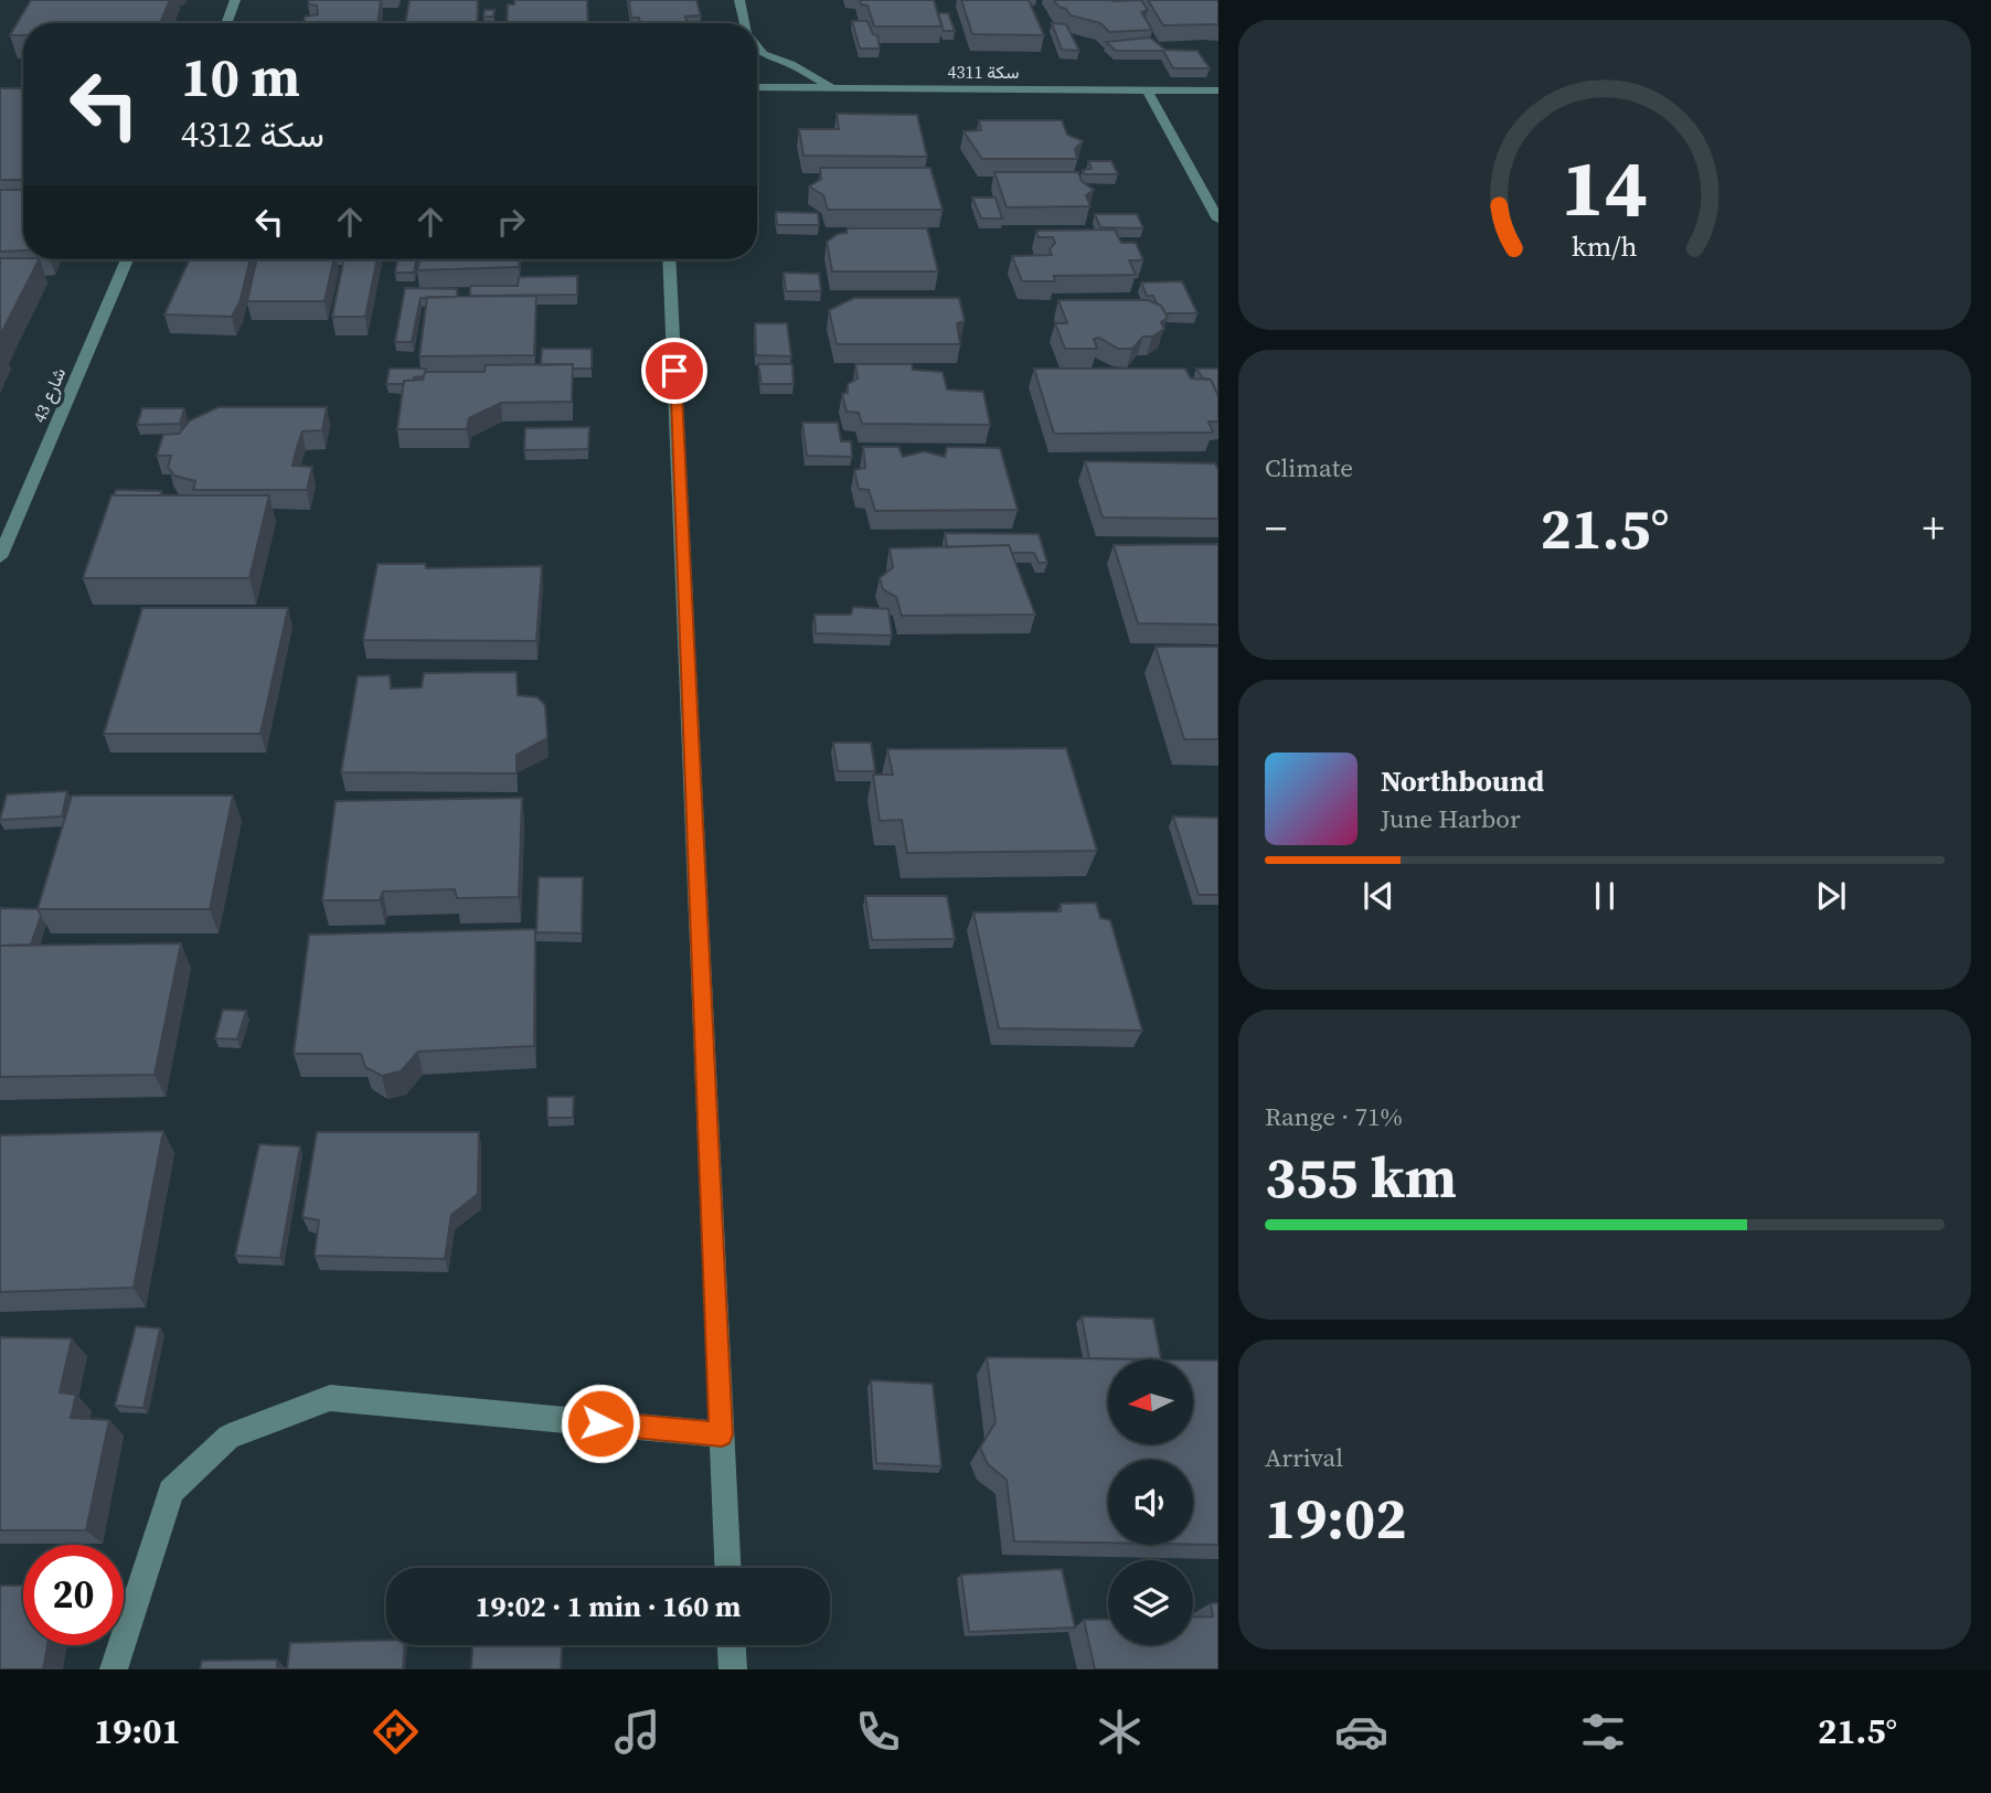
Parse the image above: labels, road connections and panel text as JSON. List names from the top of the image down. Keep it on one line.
{"streets":{"street":["سكة 4311","شارع 43"]},"north":"left","page":{"turn":["10 m","سكة 4312"],"tile":["Climate",["Range · 71%","355 km"],["Arrival","19:02"]],"heat":["−","21.5°","+"],"song":["Northbound","June Harbor"],"limit":"20","trip":"19:02 · 1 min · 160 m","tabs":["19:01","21.5°"],"gauge":["14","km/h"]}}
